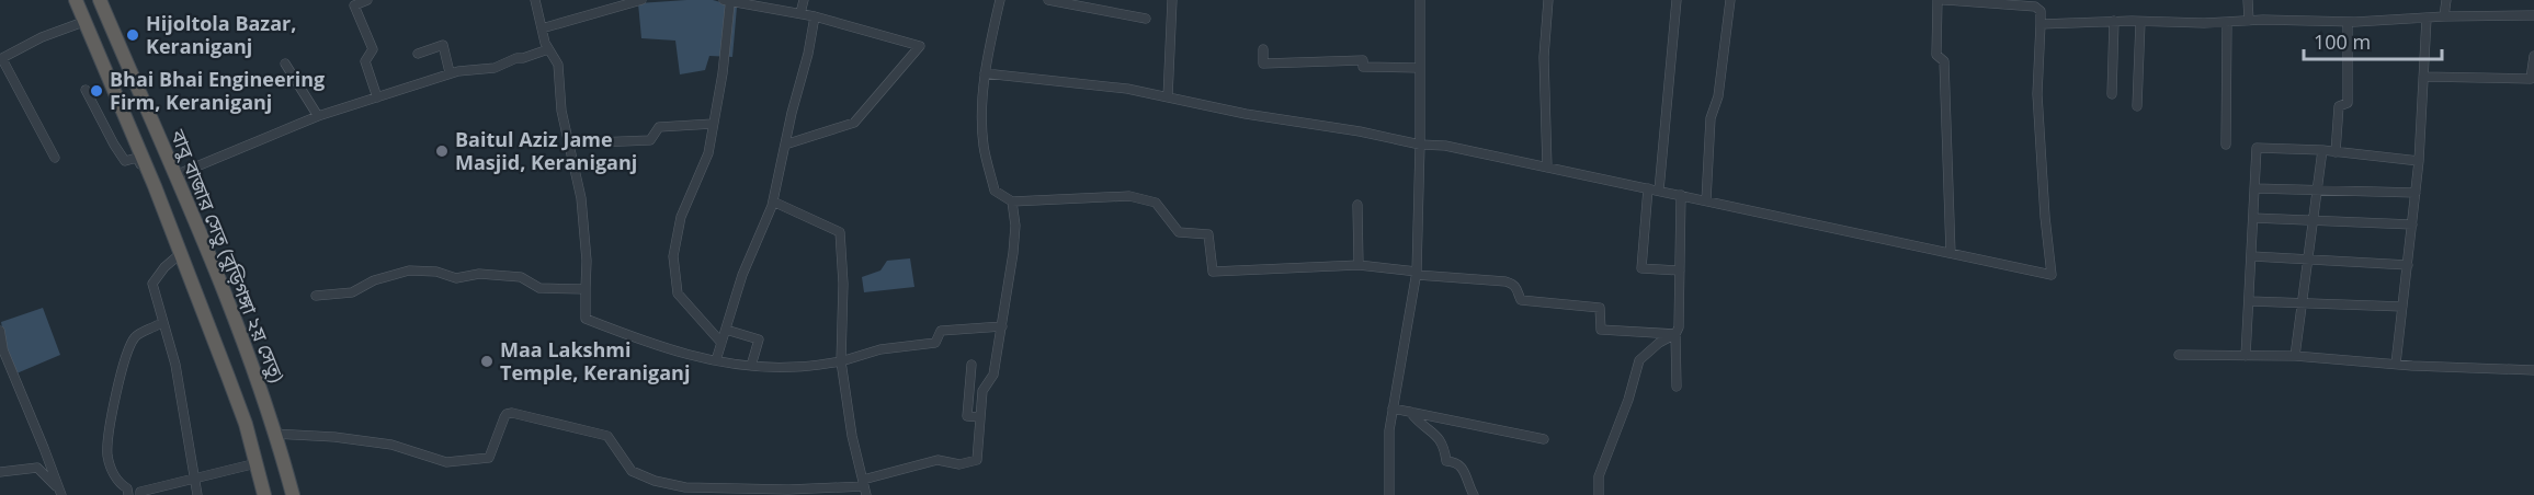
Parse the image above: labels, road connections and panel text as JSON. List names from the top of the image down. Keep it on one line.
{"streets":{"highway":["বাবু বাজার সেতু (বুড়িগঙ্গা ২য় সেতু)"]},"places":["Hijoltola Bazar, Keraniganj","Bhai Bhai Engineering Firm, Keraniganj","Baitul Aziz Jame Masjid, Keraniganj","Maa Lakshmi Temple, Keraniganj"],"scale_bar":"100 m"}
